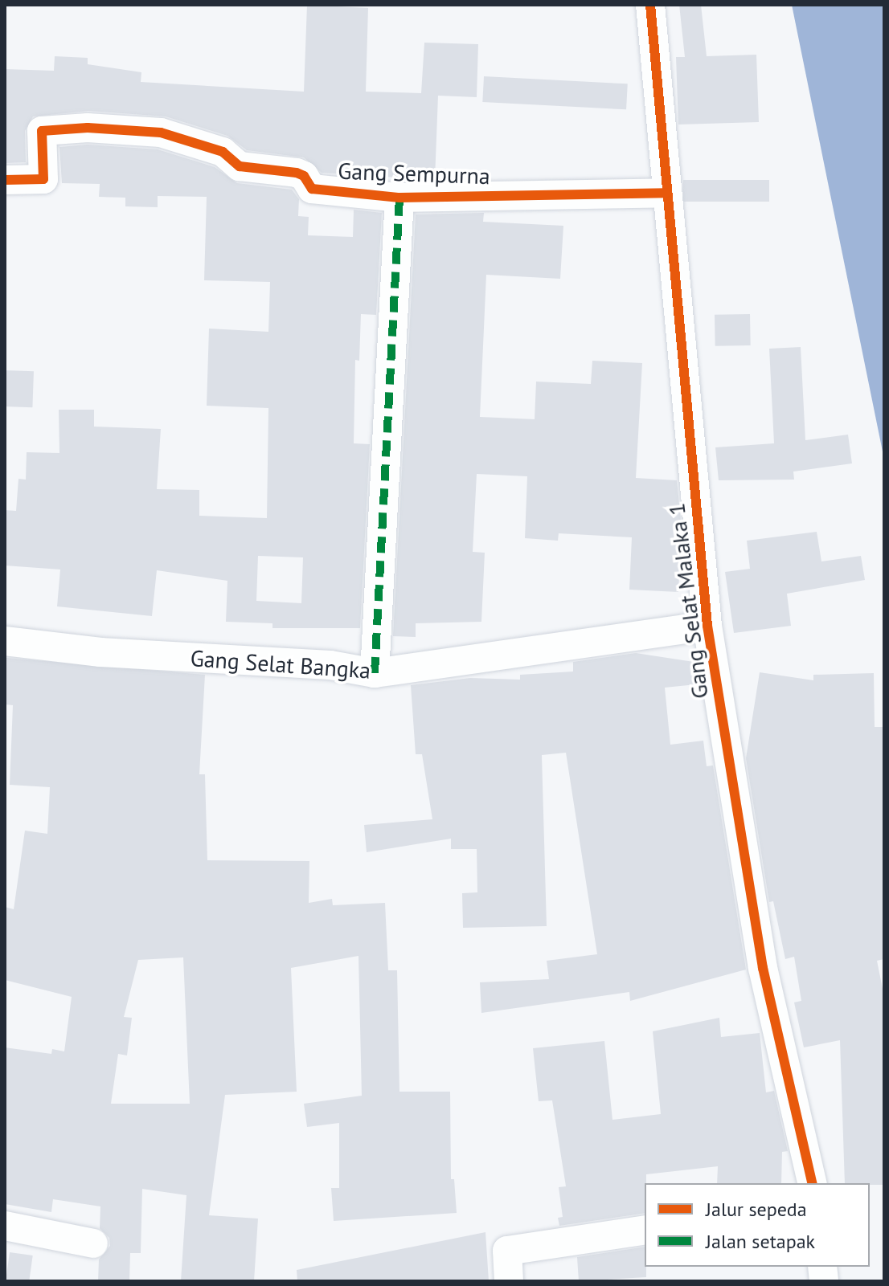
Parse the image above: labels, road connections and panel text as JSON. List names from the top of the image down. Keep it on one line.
{"streets":{"street":["Gang Sempurna","Gang Selat Malaka 1","Gang Selat Bangka"]},"crossings":[["Gang Sempurna","Gang Selat Malaka 1"],["Gang Selat Malaka 1","Gang Selat Bangka"]],"legend":["Jalur sepeda","Jalan setapak"]}
